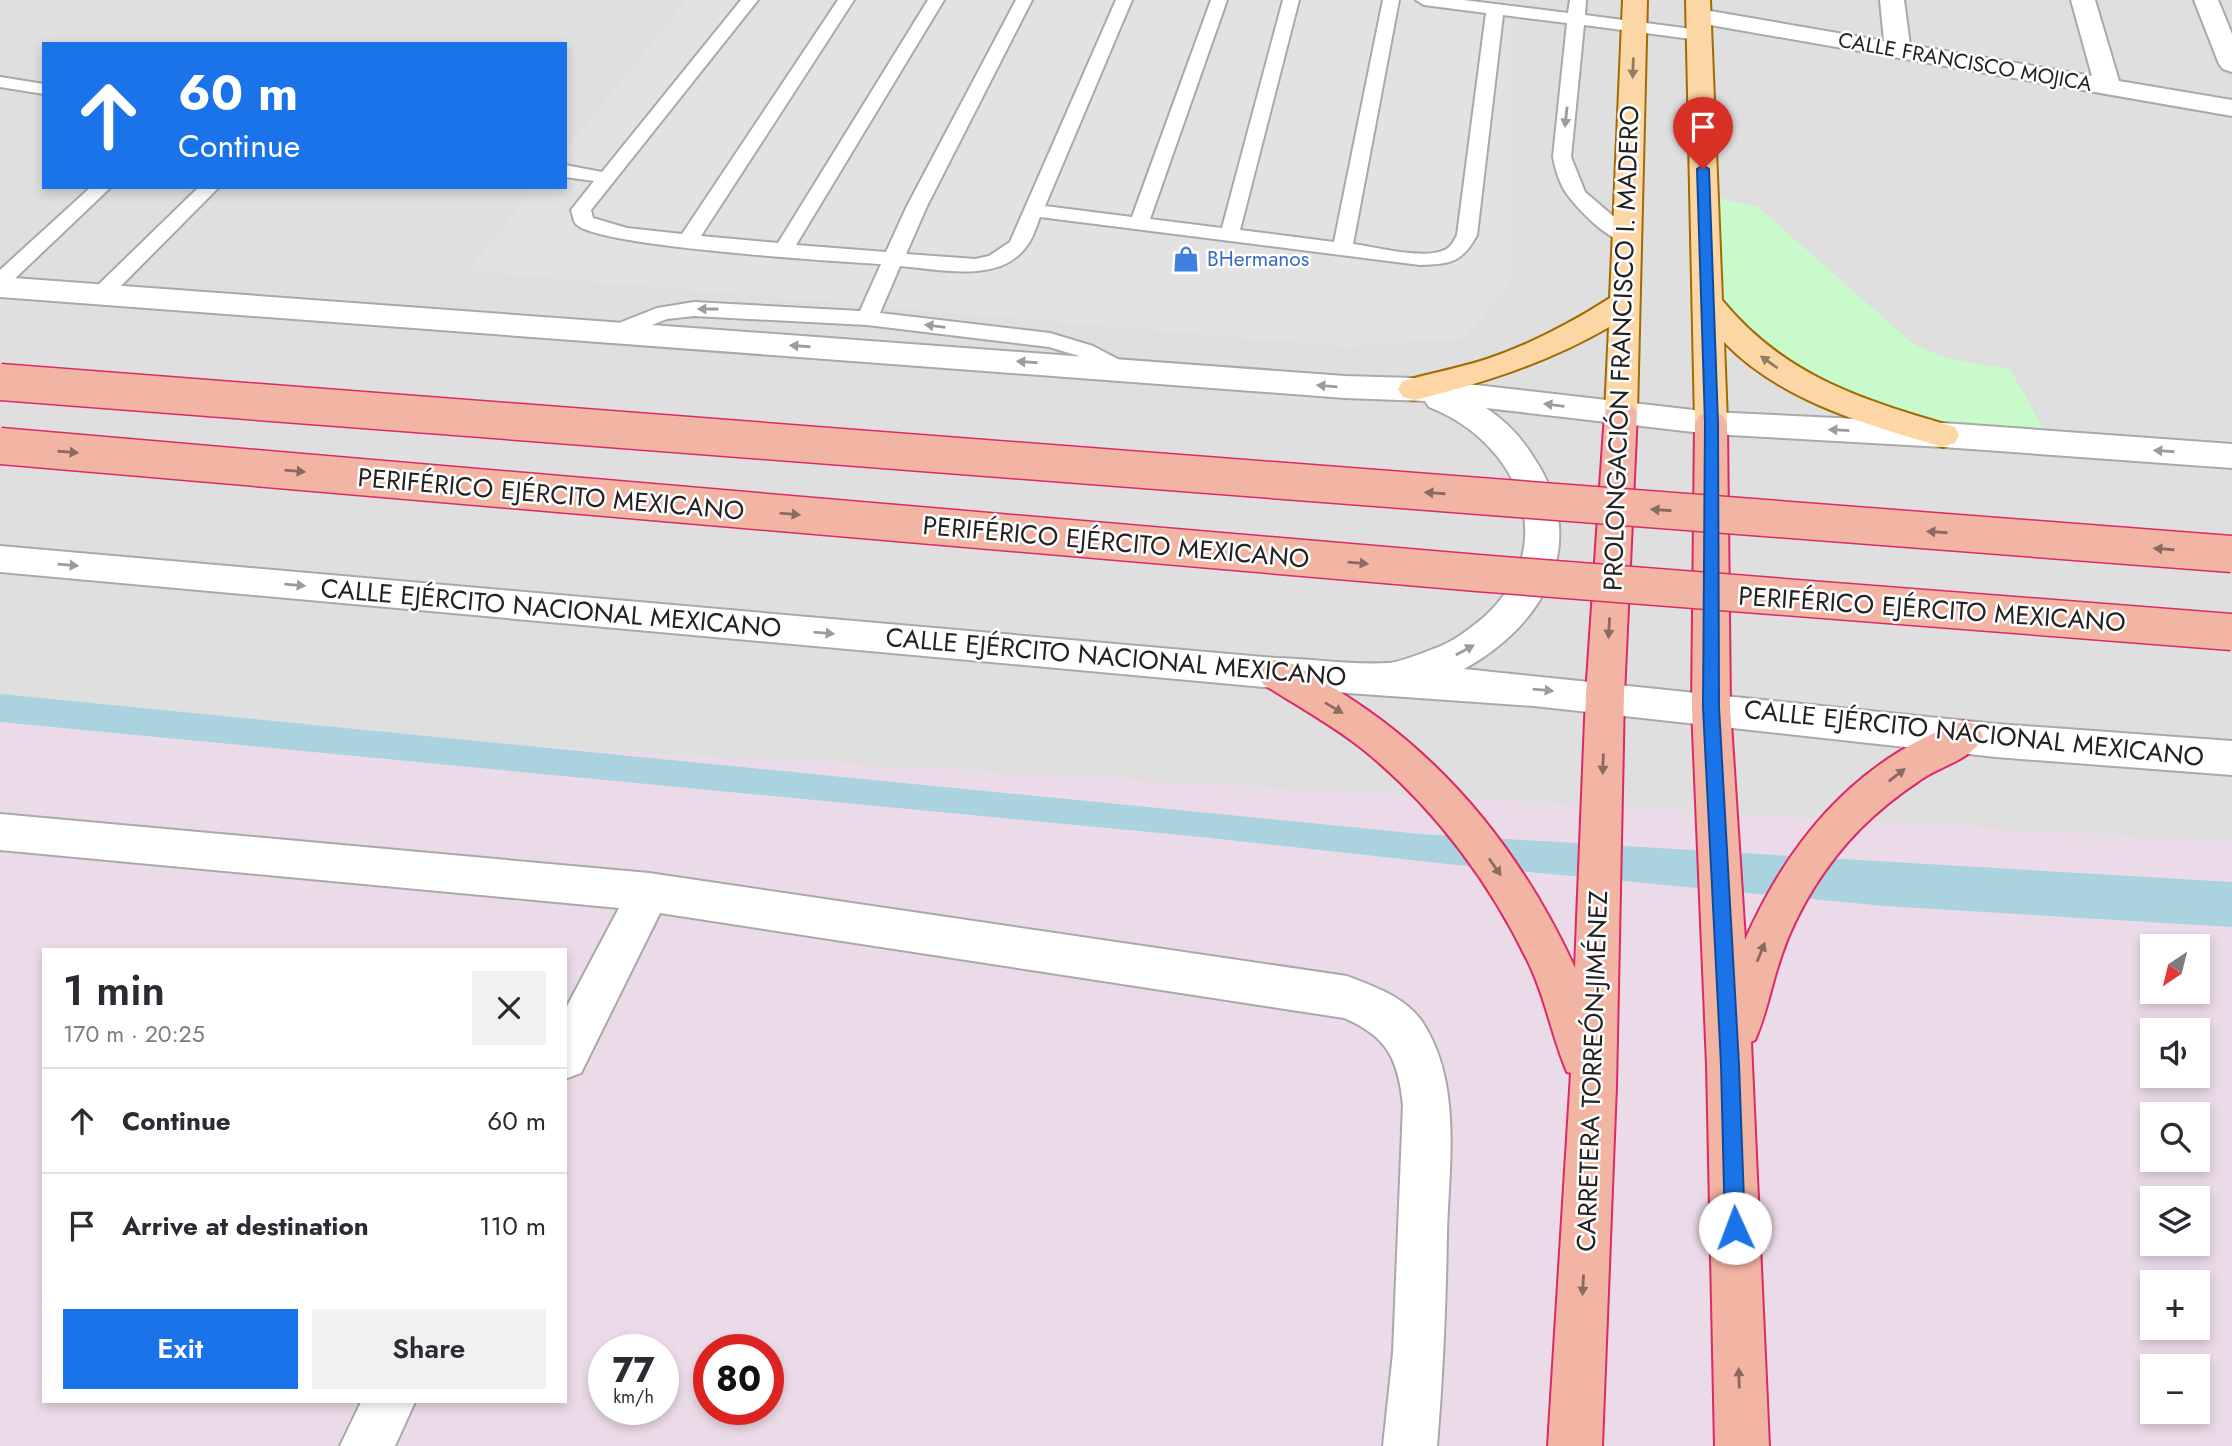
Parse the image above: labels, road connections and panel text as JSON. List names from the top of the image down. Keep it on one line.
{"streets":{"highway":["PROLONGACIÓN FRANCISCO I. MADERO","PERIFÉRICO EJÉRCITO MEXICANO","CARRETERA TORREÓN-JIMÉNEZ"],"street":["CALLE FRANCISCO MOJICA","CALLE EJÉRCITO NACIONAL MEXICANO"]},"crossings":[["PROLONGACIÓN FRANCISCO I. MADERO","CALLE EJÉRCITO NACIONAL MEXICANO"],["PROLONGACIÓN FRANCISCO I. MADERO","CARRETERA TORREÓN-JIMÉNEZ"],["CALLE EJÉRCITO NACIONAL MEXICANO","CARRETERA TORREÓN-JIMÉNEZ"]],"places":{"shop":["BHermanos"]},"north":"bottom left","page":{"turn":["60 m","Continue"],"map_buttons":["+","−"],"heading":["1 min","170 m · 20:25"],"list":[{"name":"Continue","value":"60 m"},{"name":"Arrive at destination","value":"110 m"}],"buttons":["Exit","Share"],"speed":"77 km/h","limit":"80"}}
